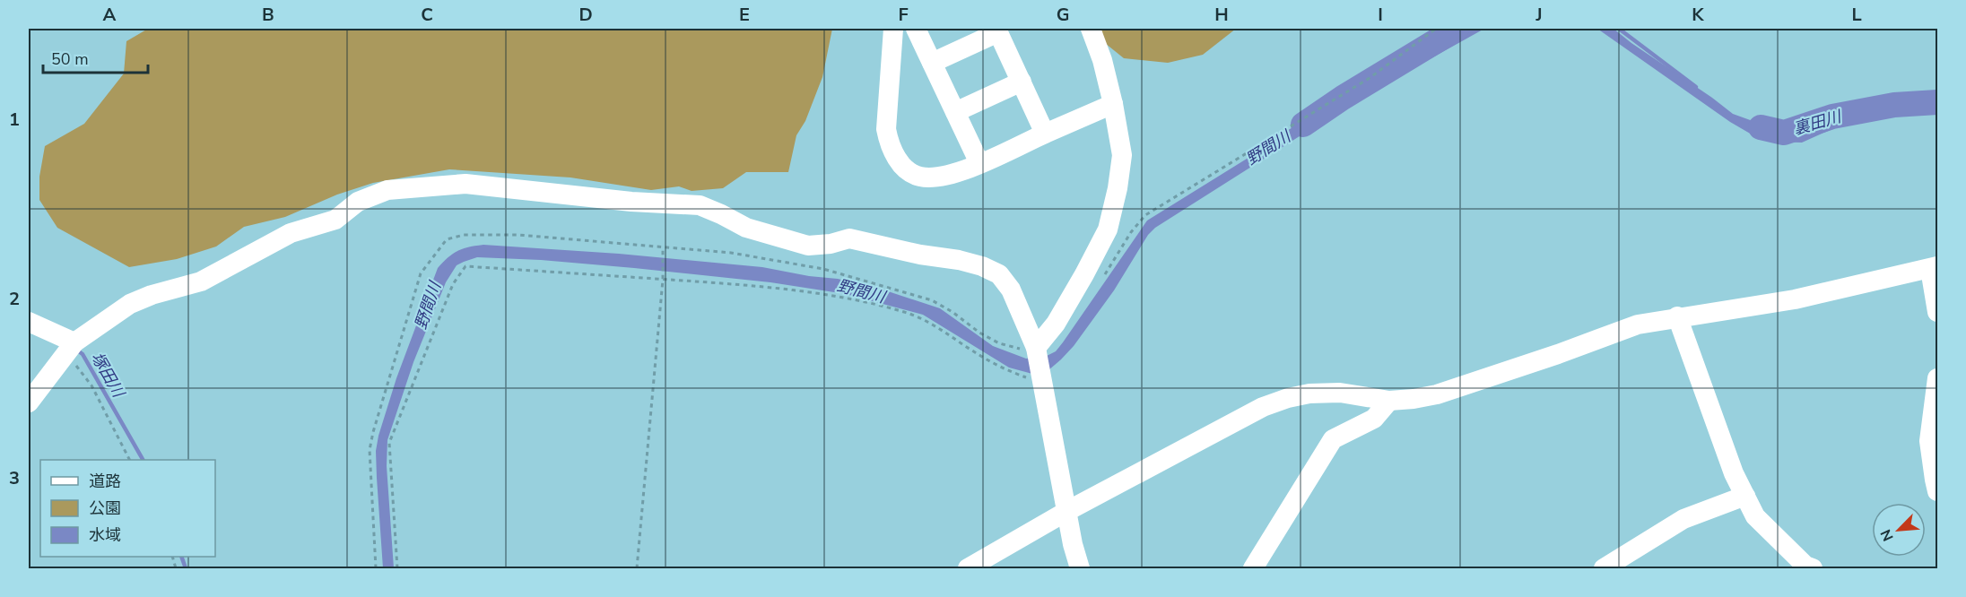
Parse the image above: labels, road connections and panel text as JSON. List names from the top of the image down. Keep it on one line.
{"water":["裏田川","野間川","塚田川"],"legend":["道路","公園","水域"],"scale_bar":"50 m","north":"bottom left","grid":{"columns":["A","B","C","D","E","F","G","H","I","J","K","L"],"rows":["1","2","3"]}}
